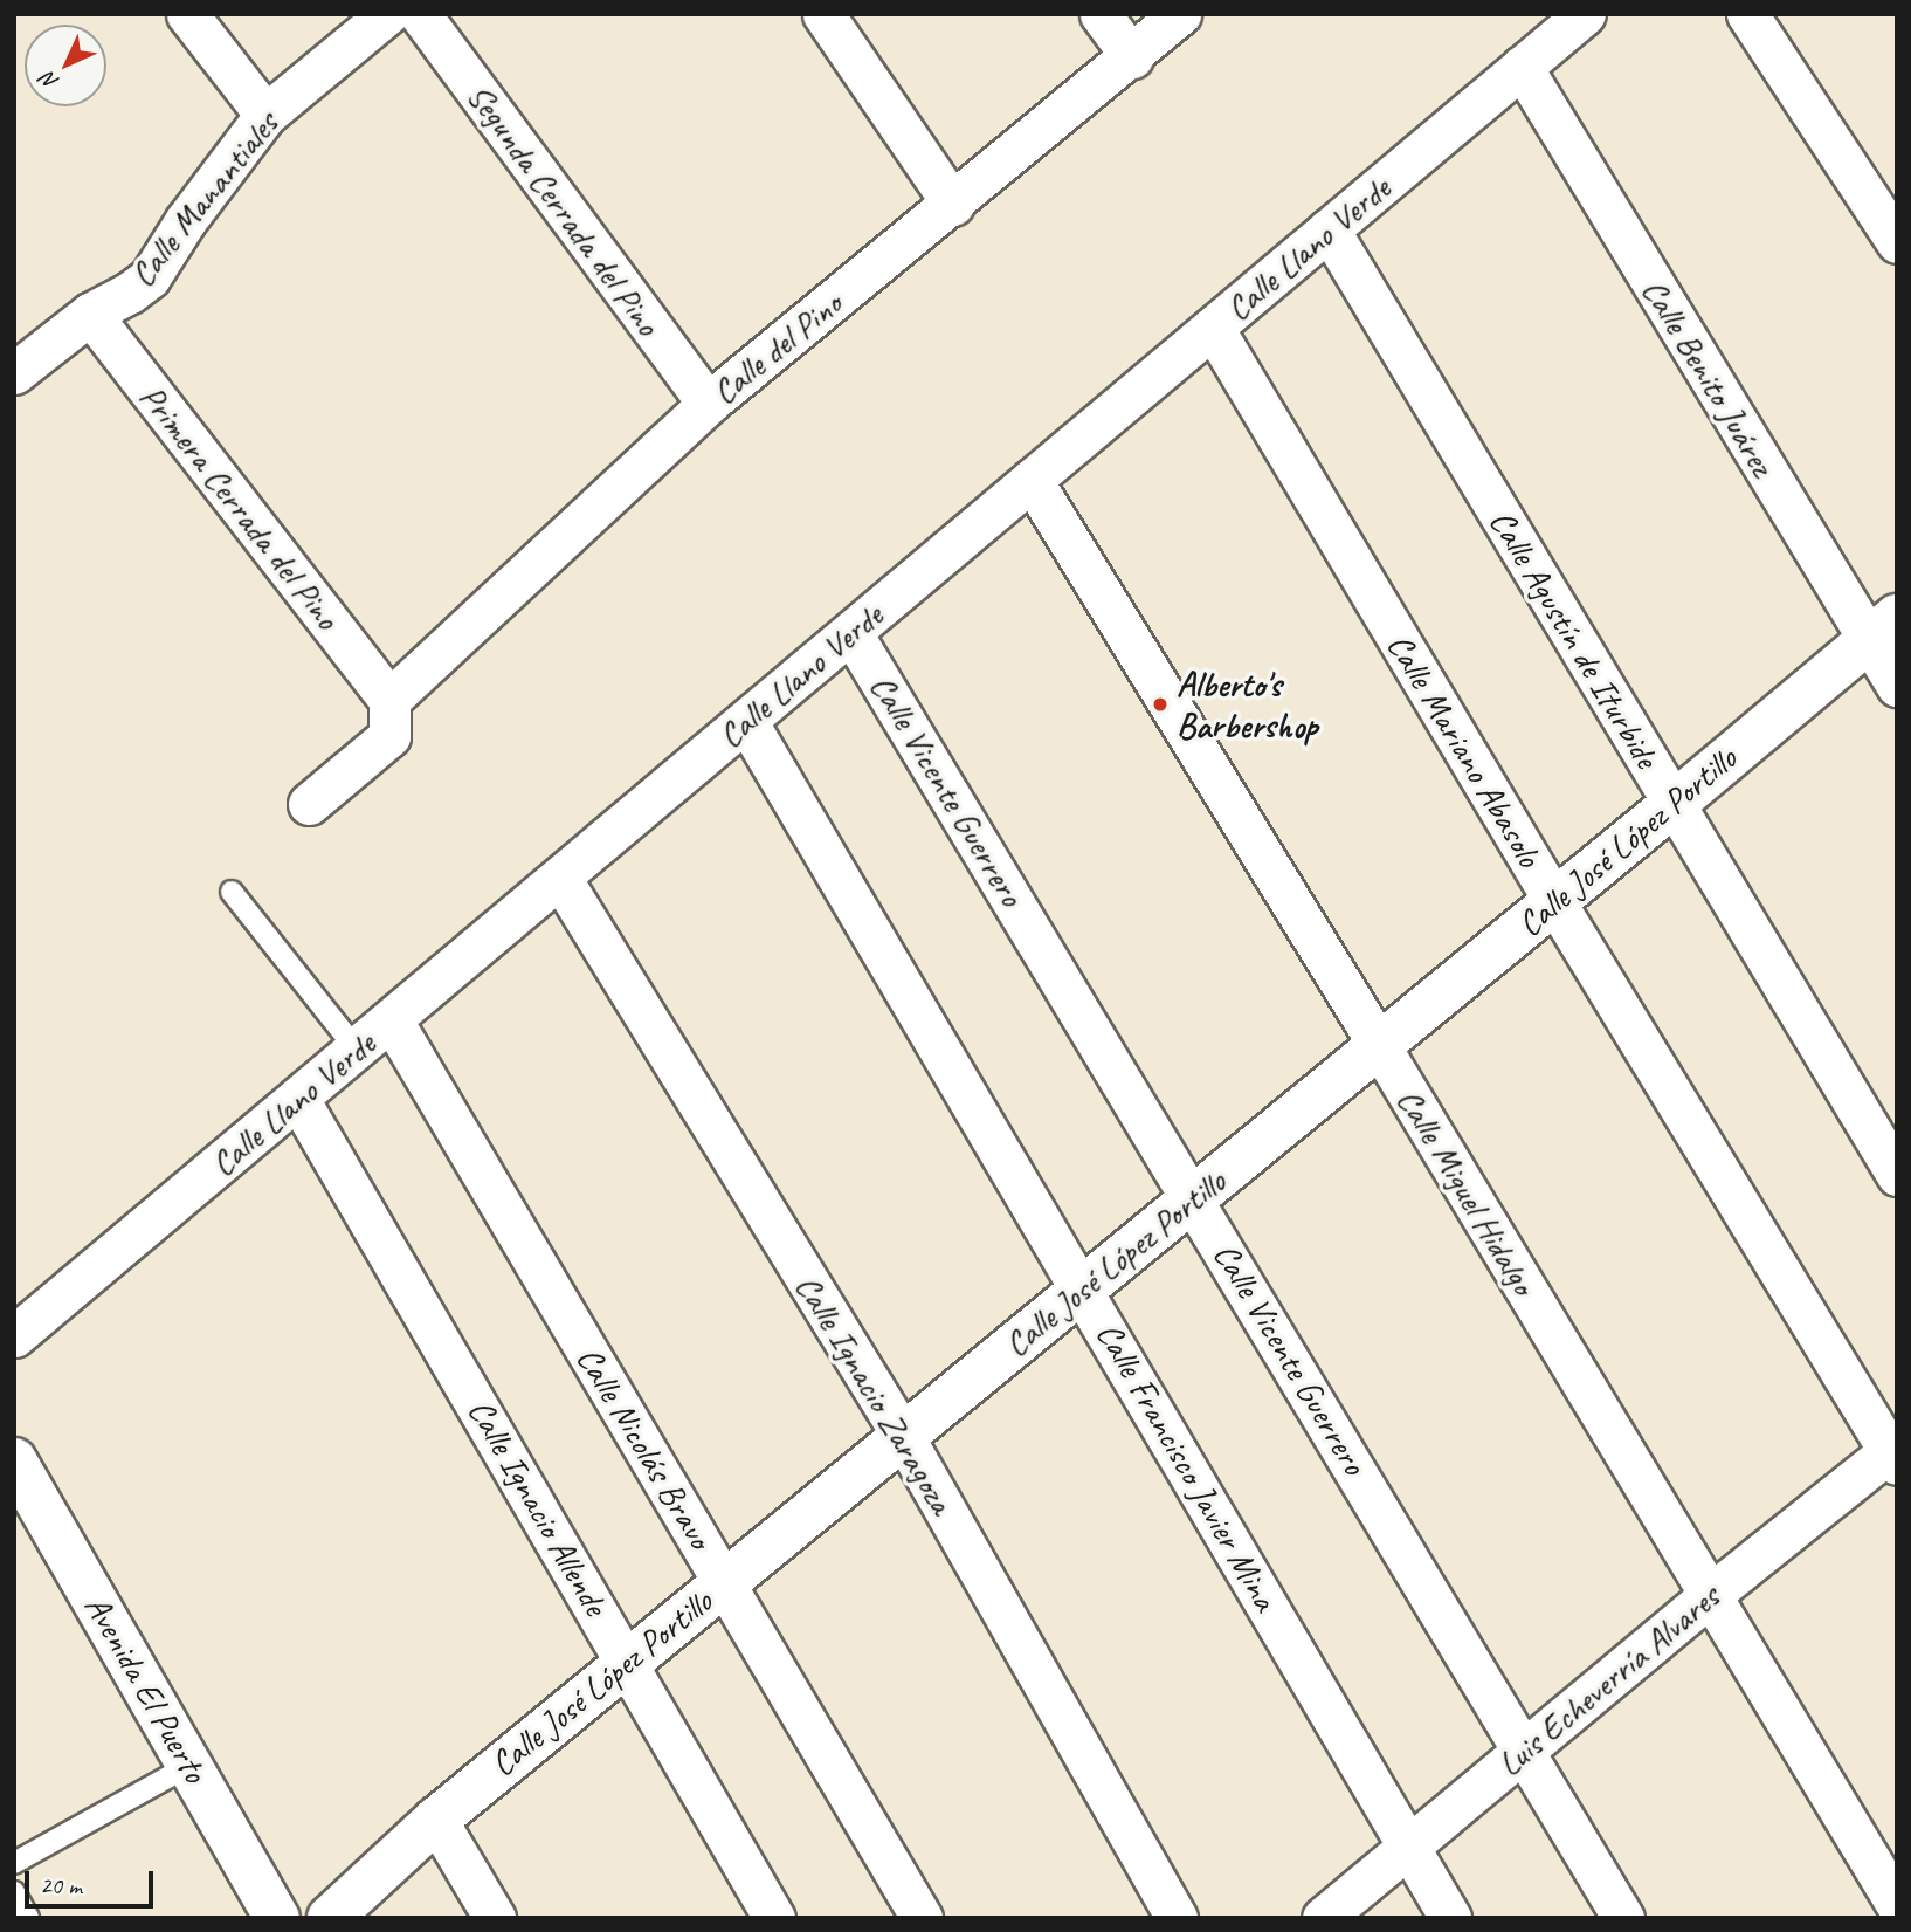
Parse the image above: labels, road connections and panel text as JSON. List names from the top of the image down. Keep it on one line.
{"streets":{"main road":["Calle José López Portillo","Avenida El Puerto"],"street":["Calle Manantiales","Segunda Cerrada del Pino","Calle Llano Verde","Calle del Pino","Calle Benito Juárez","Primera Cerrada del Pino","Calle Agustín de Iturbide","Calle Mariano Abasolo","Calle Vicente Guerrero","Calle Miguel Hidalgo","Calle Ignacio Zaragoza","Calle Nicolás Bravo","Calle Francisco Javier Mina","Calle Ignacio Allende","Luis Echeverría Alvares"]},"crossings":[["Calle Manantiales","Primera Cerrada del Pino"],["Segunda Cerrada del Pino","Calle del Pino"],["Calle Llano Verde","Calle Benito Juárez"],["Calle Llano Verde","Calle Agustín de Iturbide"],["Calle Llano Verde","Calle Mariano Abasolo"],["Calle Llano Verde","Calle Vicente Guerrero"],["Calle Llano Verde","Calle Miguel Hidalgo"],["Calle Llano Verde","Calle Ignacio Zaragoza"],["Calle Llano Verde","Calle Nicolás Bravo"],["Calle Llano Verde","Calle Francisco Javier Mina"],["Calle Llano Verde","Calle Ignacio Allende"],["Calle del Pino","Primera Cerrada del Pino"],["Calle Benito Juárez","Calle José López Portillo"],["Calle Agustín de Iturbide","Calle José López Portillo"],["Calle Mariano Abasolo","Calle José López Portillo"],["Calle Mariano Abasolo","Luis Echeverría Alvares"],["Calle Vicente Guerrero","Calle José López Portillo"],["Calle Vicente Guerrero","Luis Echeverría Alvares"],["Calle José López Portillo","Calle Miguel Hidalgo"],["Calle José López Portillo","Calle Ignacio Zaragoza"],["Calle José López Portillo","Calle Nicolás Bravo"],["Calle José López Portillo","Calle Francisco Javier Mina"],["Calle José López Portillo","Calle Ignacio Allende"],["Calle Miguel Hidalgo","Luis Echeverría Alvares"],["Calle Francisco Javier Mina","Luis Echeverría Alvares"]],"places":["Alberto's Barbershop"],"scale_bar":"20 m","north":"bottom left"}
